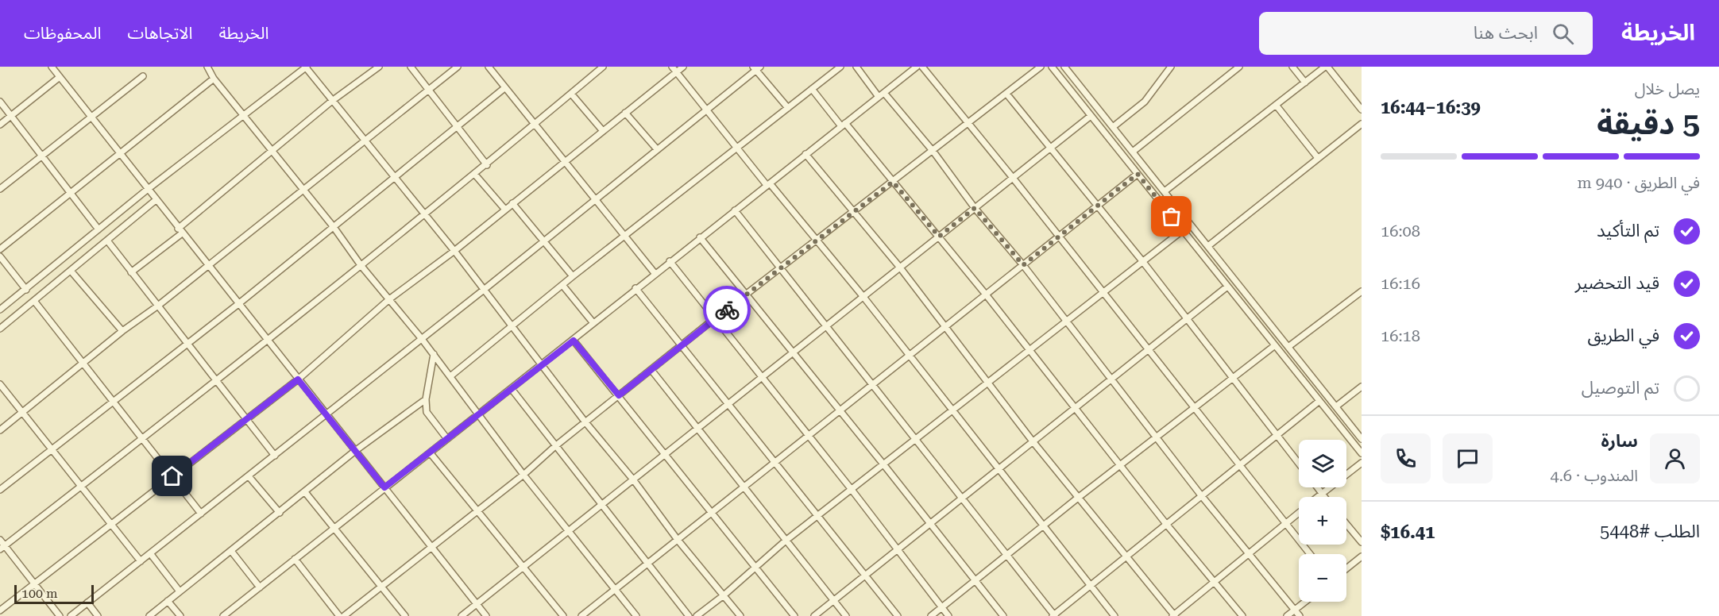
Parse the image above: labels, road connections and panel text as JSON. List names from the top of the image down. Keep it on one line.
{"scale_bar":"100 m","page":{"header":"الخريطة","search":"ابحث هنا","nav":["الخريطة","الاتجاهات","المحفوظات"],"heading":["5 دقيقة","يصل خلال","16:39–16:44"],"panel":["سارة","المندوب · 4.6","الطلب #5448","$16.41"],"bar":"في الطريق · 940 m","list":[["تم التأكيد","16:08"],["قيد التحضير","16:16"],["في الطريق","16:18"],"تم التوصيل"],"map_buttons":["+","−"],"scale":"100 m"}}
